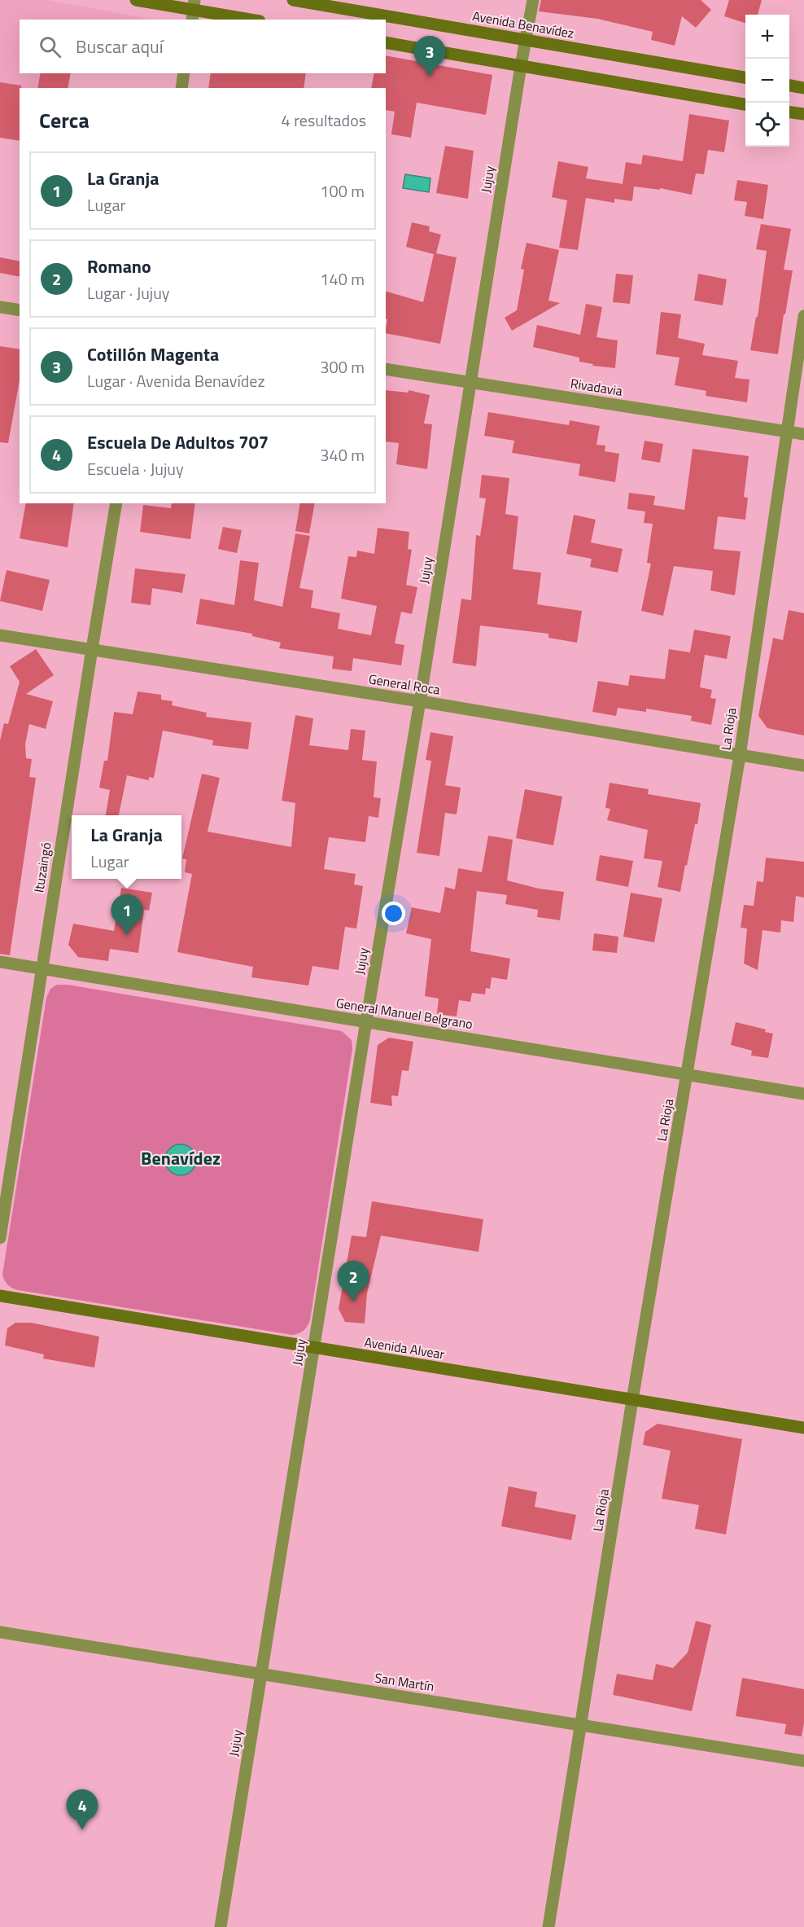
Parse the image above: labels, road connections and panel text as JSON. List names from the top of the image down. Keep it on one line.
{"streets":{"main road":["Avenida Benavídez","Avenida Alvear"],"street":["Jujuy","Rivadavia","General Roca","La Rioja","Ituzaingó","General Manuel Belgrano","San Martín"]},"crossings":[["Avenida Benavídez","Jujuy"],["Jujuy","Rivadavia"],["Jujuy","General Roca"],["Jujuy","General Manuel Belgrano"],["Jujuy","Avenida Alvear"],["Jujuy","San Martín"],["Rivadavia","La Rioja"],["General Roca","La Rioja"],["General Roca","Ituzaingó"],["La Rioja","General Manuel Belgrano"],["La Rioja","Avenida Alvear"],["La Rioja","San Martín"],["Ituzaingó","General Manuel Belgrano"]],"districts":["Benavídez"],"page":{"map_buttons":["+","−"],"search":"Buscar aquí","pins":["3","1","2","4"],"heading":["Cerca","4 resultados"],"list":[{"mark":"1","name":"La Granja","note":"Lugar","value":"100 m"},{"mark":"2","name":"Romano","note":"Lugar · Jujuy","value":"140 m"},{"mark":"3","name":"Cotillón Magenta","note":"Lugar · Avenida Benavídez","value":"300 m"},{"mark":"4","name":"Escuela De Adultos 707","note":"Escuela · Jujuy","value":"340 m"}],"popup":["La Granja","Lugar"]}}
